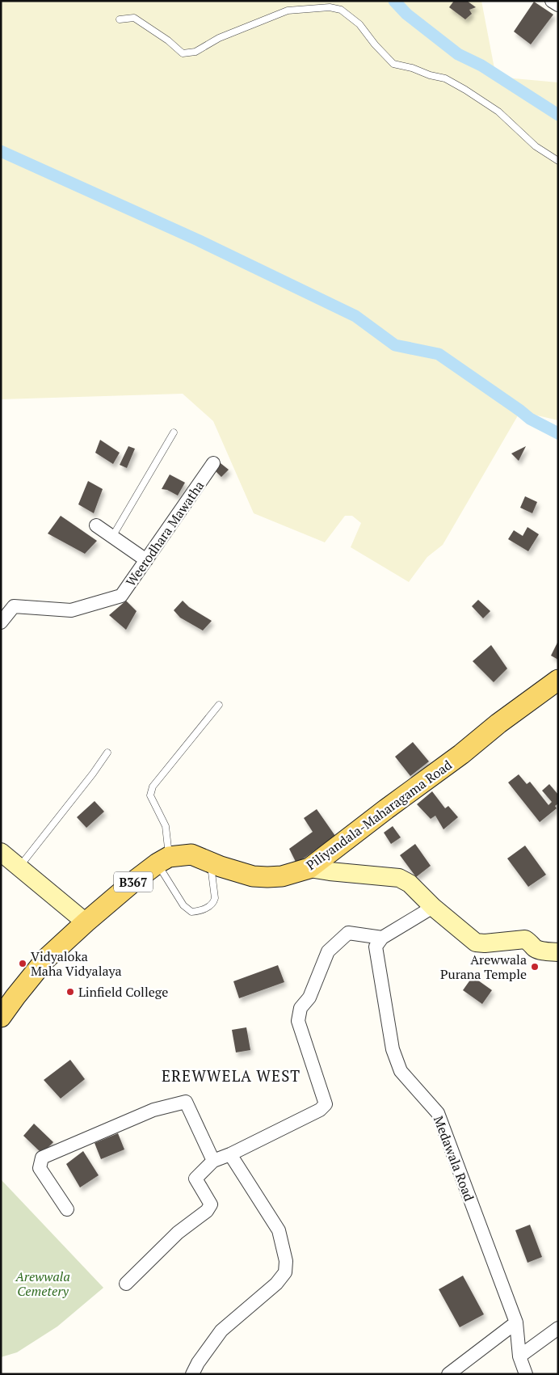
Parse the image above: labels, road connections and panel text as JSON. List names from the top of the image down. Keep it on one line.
{"streets":{"main road":["Piliyandala-Maharagama Road","B367"],"street":["Weerodhara Mawatha","Medawala Road"]},"crossings":[["Piliyandala-Maharagama Road","B367"]],"districts":["EREWWELA WEST"],"parks":["Arewwala Cemetery"],"places":["Vidyaloka Maha Vidyalaya","Arewwala Purana Temple","Linfield College"]}
